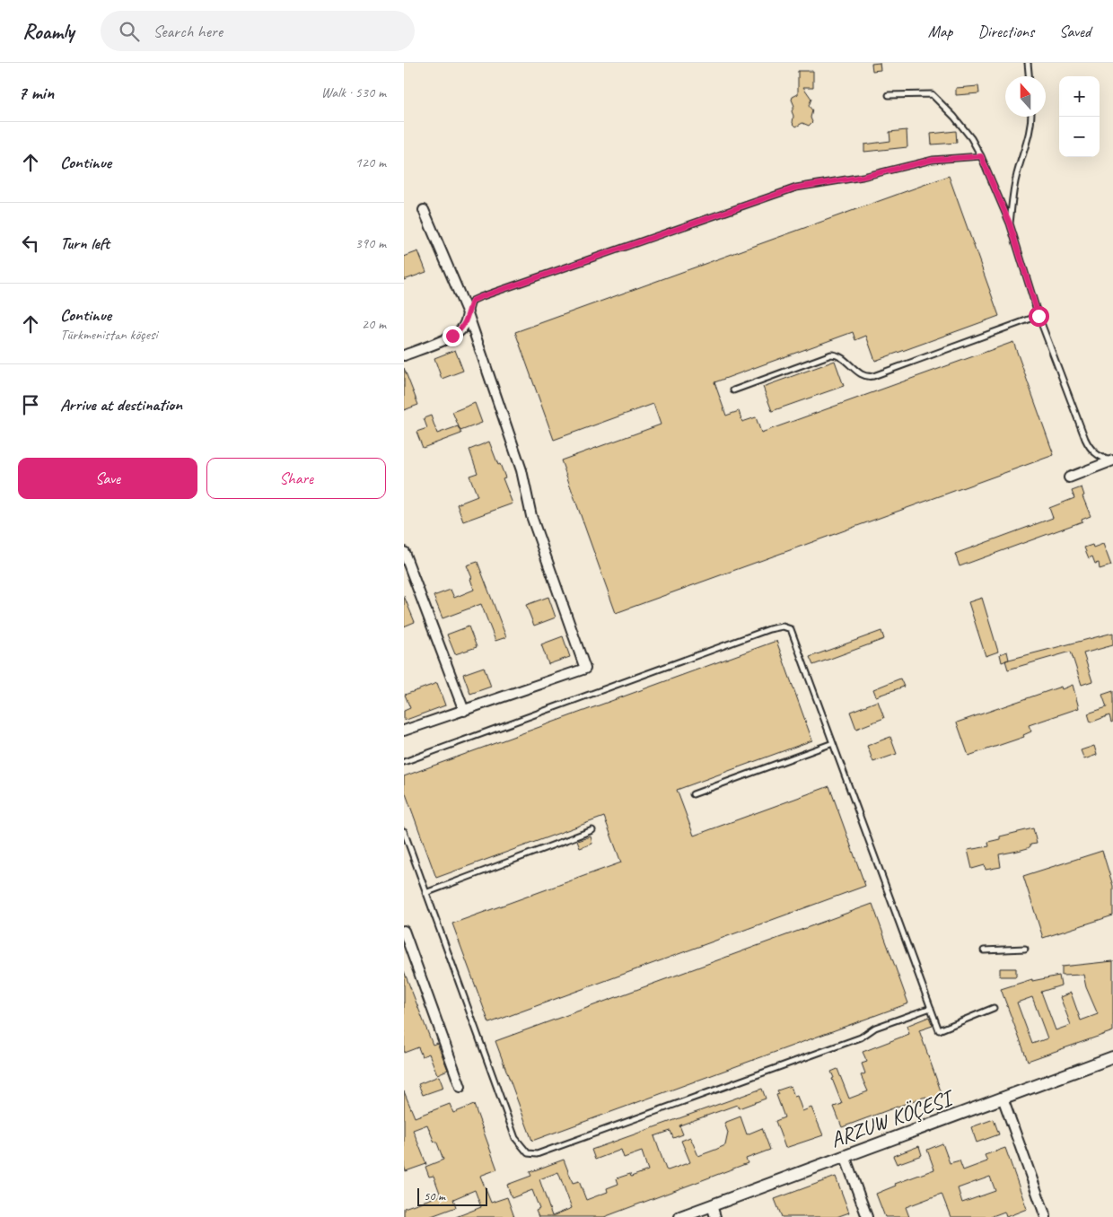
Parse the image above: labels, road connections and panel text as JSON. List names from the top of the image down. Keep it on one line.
{"streets":{"street":["ARZUW KÖÇESI"]},"scale_bar":"50 m","north":"top","page":{"header":"Roamly","search":"Search here","nav":["Map","Directions","Saved"],"heading":["7 min","Walk · 530 m"],"map_buttons":["+","−"],"list":[["Continue","120 m"],["Turn left","390 m"],["Continue","Türkmenistan köçesi","20 m"],"Arrive at destination"],"buttons":["Save","Share"],"scale":"50 m"}}
